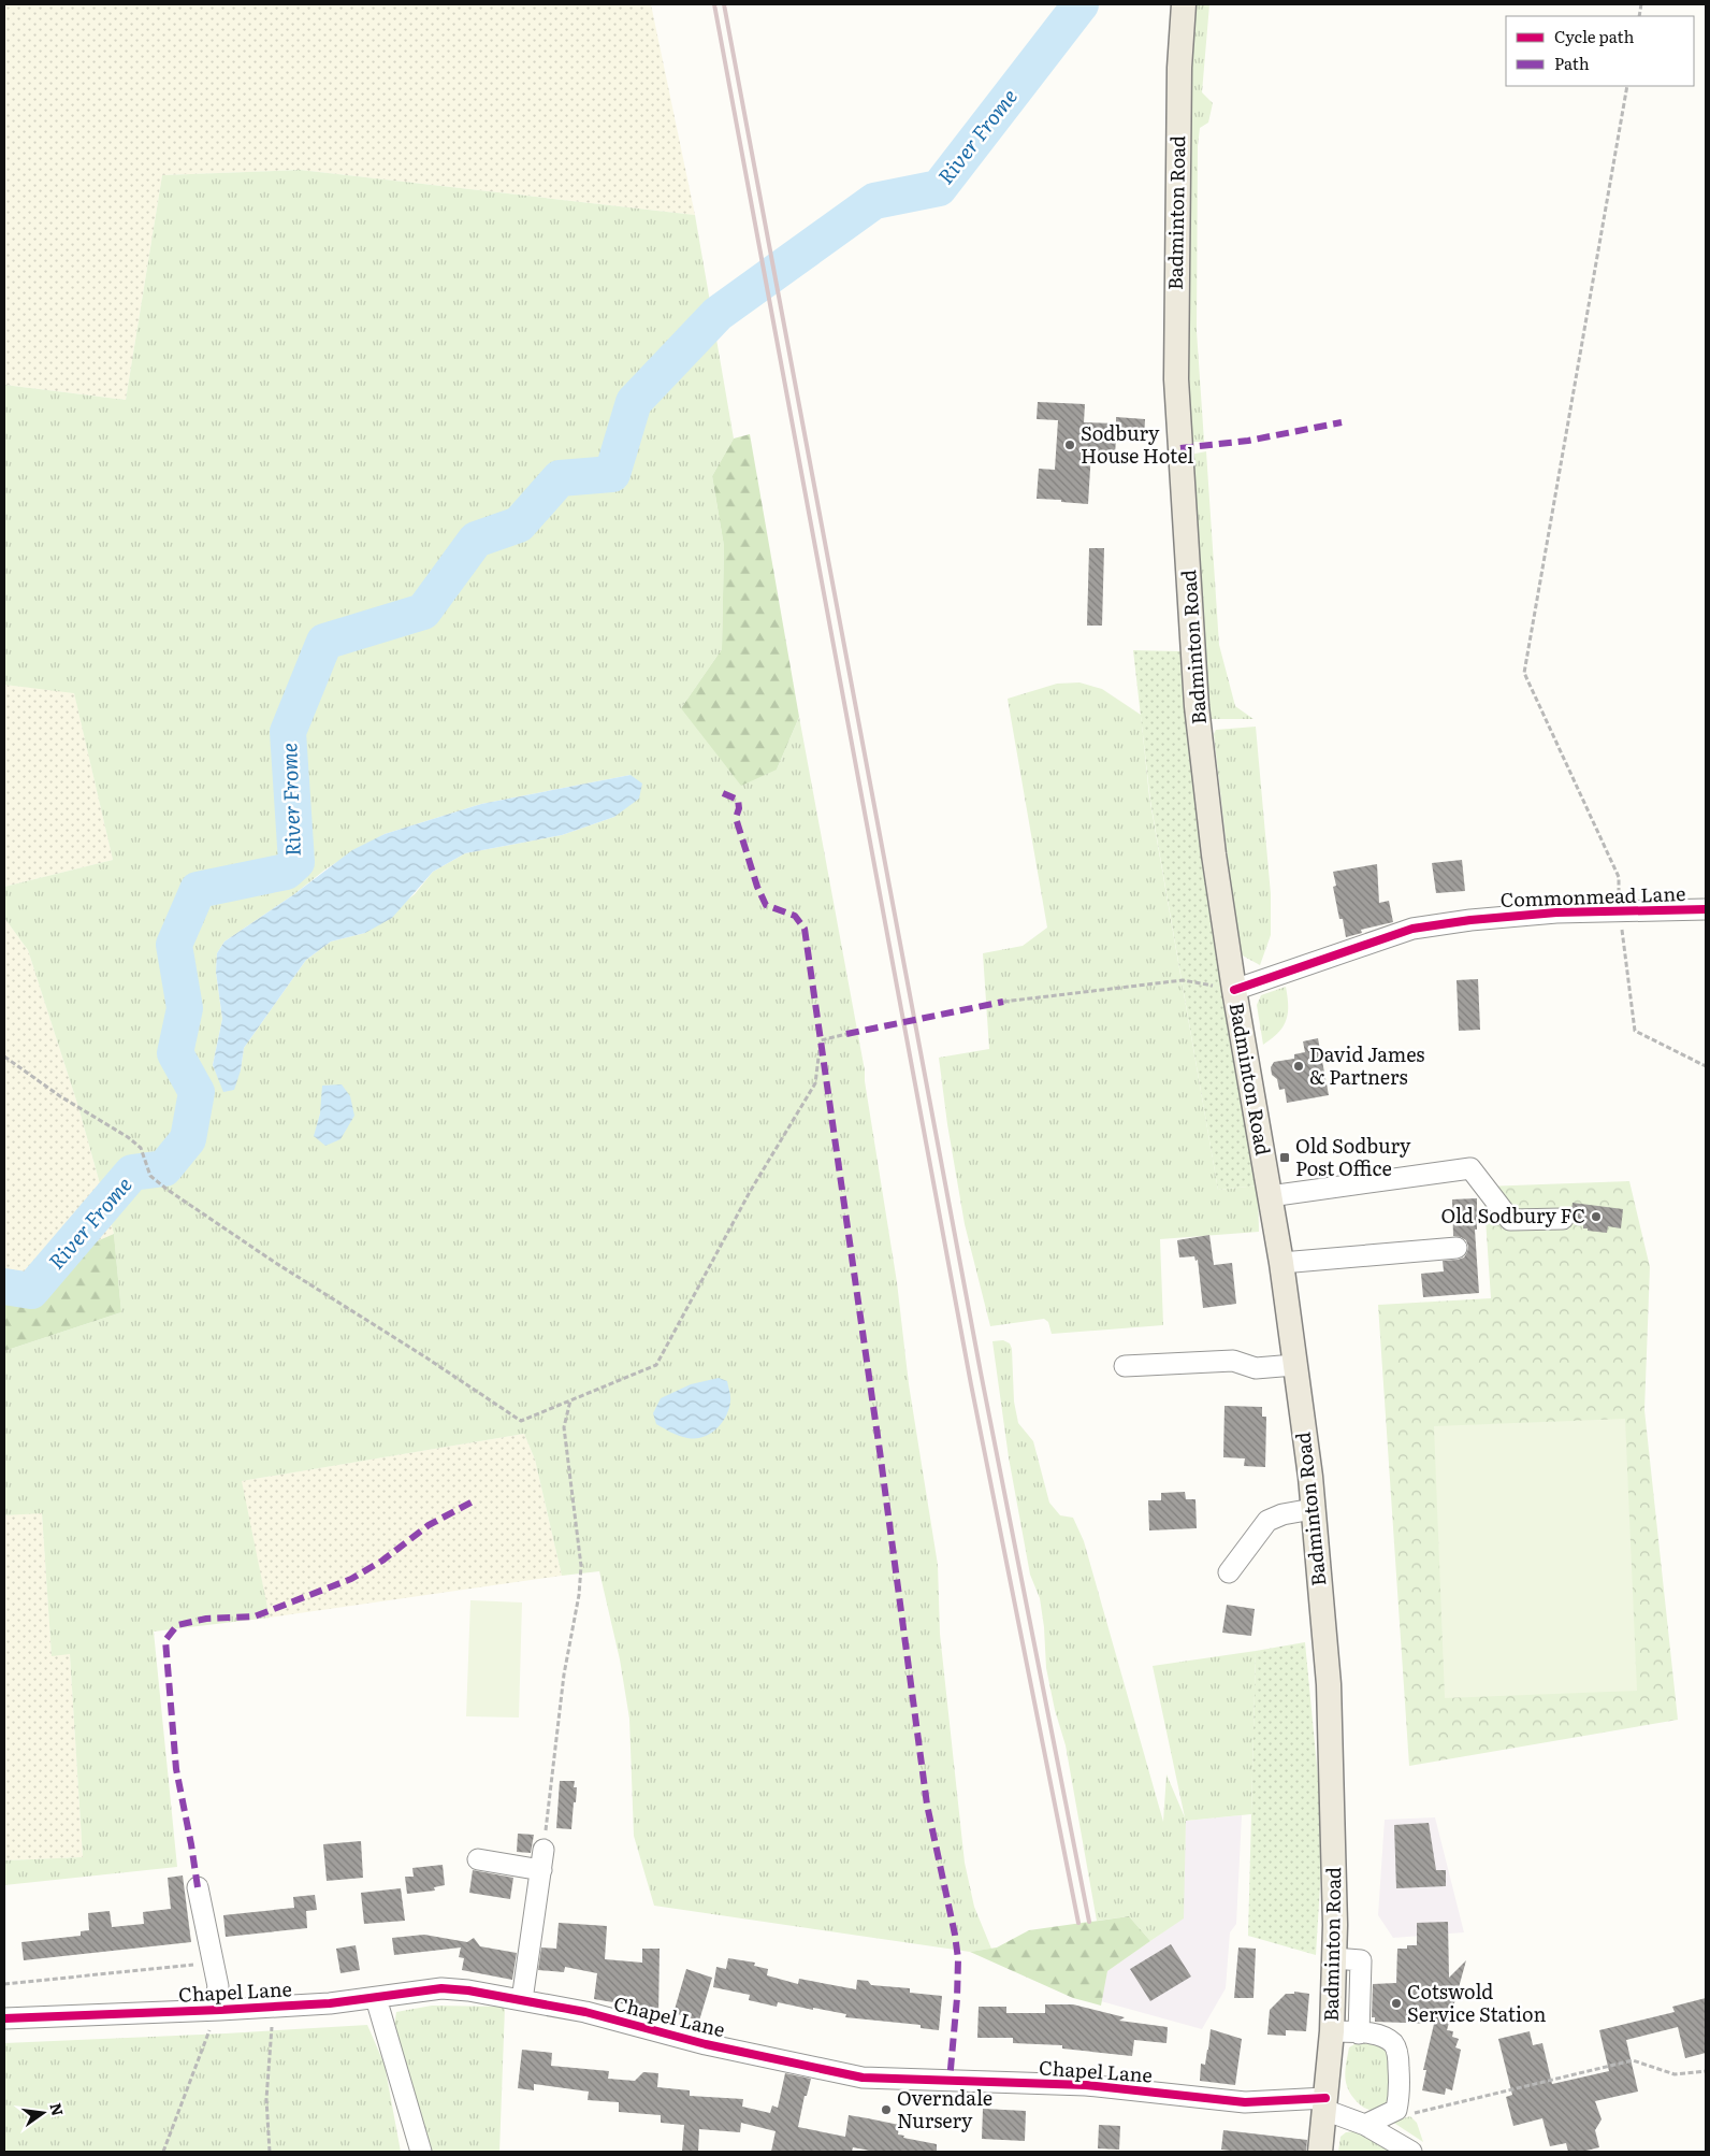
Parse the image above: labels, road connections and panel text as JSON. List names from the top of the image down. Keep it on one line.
{"streets":{"main road":["Badminton Road"],"street":["Commonmead Lane","Chapel Lane"]},"crossings":[["Badminton Road","Commonmead Lane"],["Badminton Road","Chapel Lane"]],"water":["River Frome"],"places":{"other":["Sodbury House Hotel","David James & Partners","Old Sodbury FC","Cotswold Service Station","Overndale Nursery"],"transit":["Old Sodbury Post Office"]},"legend":["Cycle path","Path"],"north":"right"}
